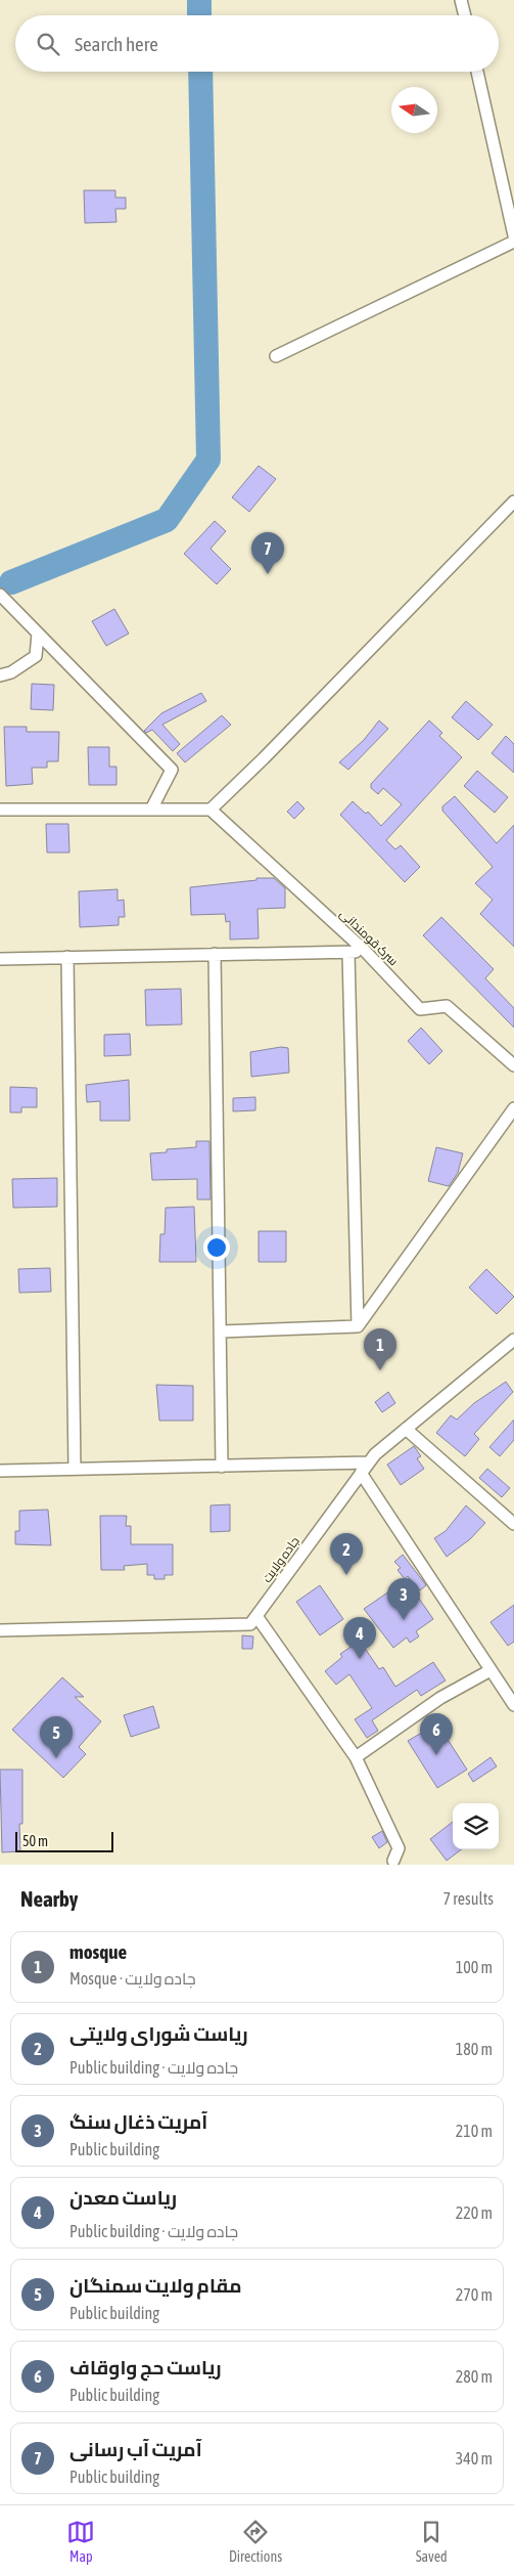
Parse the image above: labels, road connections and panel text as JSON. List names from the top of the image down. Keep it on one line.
{"streets":{"street":["سرک قومندانی","جاده ولایت"]},"scale_bar":"50 m","north":"left","page":{"search":"Search here","pins":["7","1","2","3","4","6","5"],"scale":"50 m","heading":["Nearby","7 results"],"list":[{"mark":"1","name":"mosque","note":"Mosque · جاده ولایت","value":"100 m"},{"mark":"2","name":"ریاست شورای ولایتی","note":"Public building · جاده ولایت","value":"180 m"},{"mark":"3","name":"آمریت ذغال سنگ","note":"Public building","value":"210 m"},{"mark":"4","name":"ریاست معدن","note":"Public building · جاده ولایت","value":"220 m"},{"mark":"5","name":"مقام ولایت سمنگان","note":"Public building","value":"270 m"},{"mark":"6","name":"ریاست حج واوقاف","note":"Public building","value":"280 m"},{"mark":"7","name":"آمریت آب رسانی","note":"Public building","value":"340 m"}],"nav":["Map","Directions","Saved"]}}
